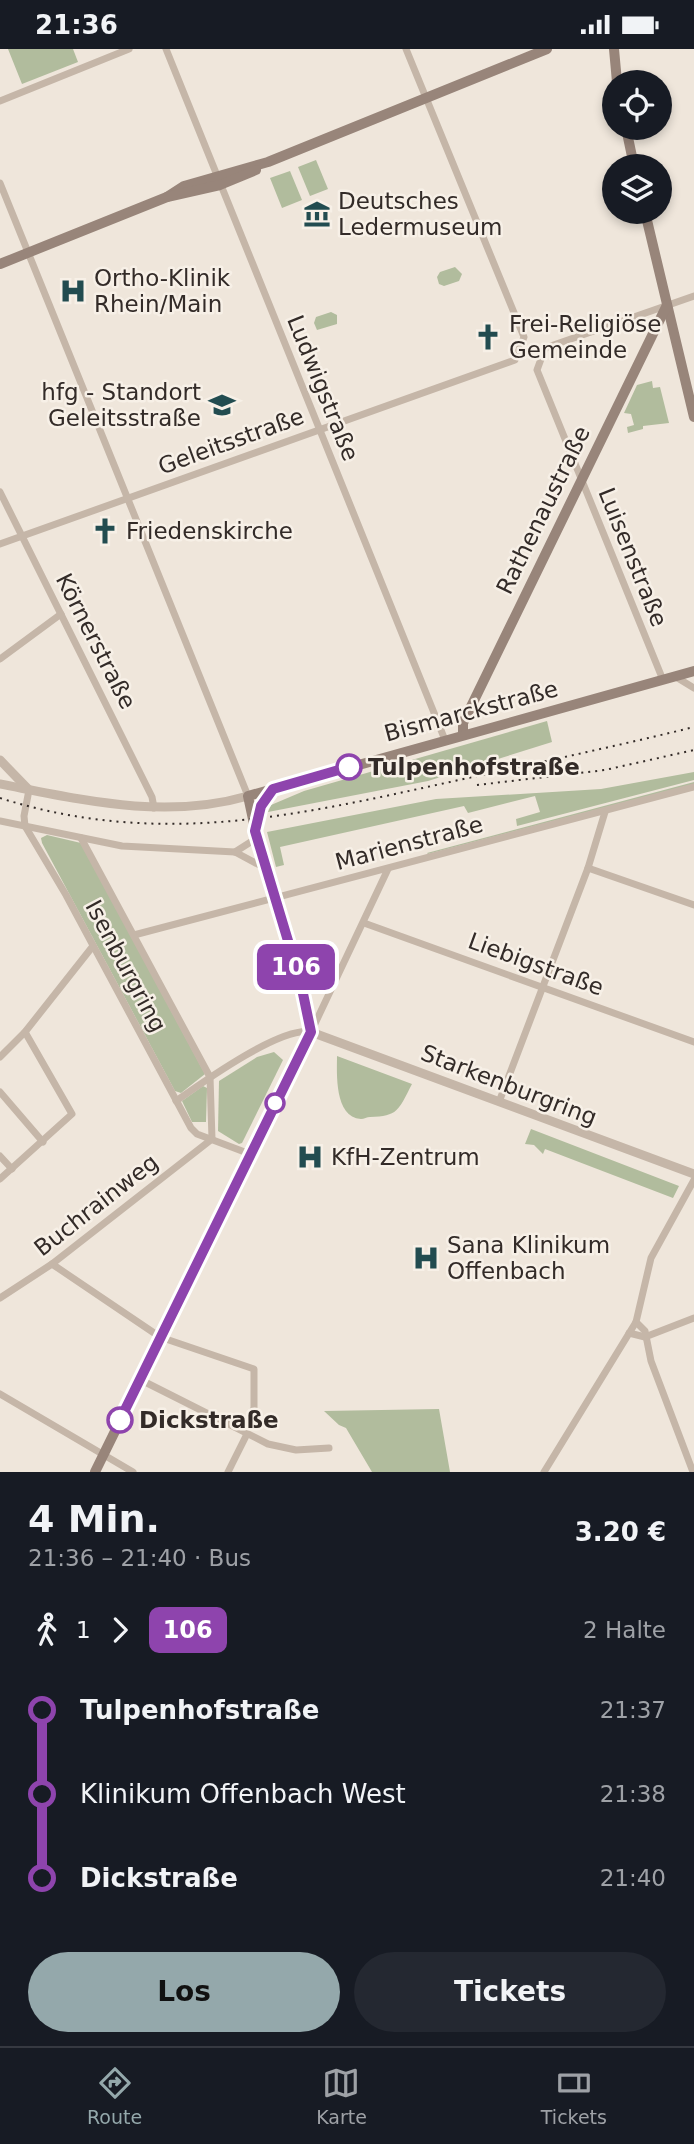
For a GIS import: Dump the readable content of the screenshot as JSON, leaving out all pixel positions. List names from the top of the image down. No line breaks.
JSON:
{"streets":{"main road":["Rathenaustraße","Bismarckstraße"],"street":["Ludwigstraße","Geleitsstraße","Luisenstraße","Körnerstraße","Marienstraße","Liebigstraße","Isenburgring","Starkenburgring","Buchrainweg"]},"crossings":[["Ludwigstraße","Geleitsstraße"],["Ludwigstraße","Bismarckstraße"],["Geleitsstraße","Körnerstraße"],["Rathenaustraße","Luisenstraße"],["Rathenaustraße","Bismarckstraße"],["Luisenstraße","Bismarckstraße"],["Körnerstraße","Bismarckstraße"],["Marienstraße","Isenburgring"],["Isenburgring","Buchrainweg"]],"places":{"museum":["Deutsches Ledermuseum"],"hospital":["Ortho-Klinik Rhein/Main","KfH-Zentrum","Sana Klinikum Offenbach"],"church":["Frei-Religiöse Gemeinde","Friedenskirche"],"school or university":["hfg - Standort Geleitsstraße"],"other":["Tulpenhofstraße","Dickstraße"]},"lines":["bus line 106"],"page":{"status":"21:36","on_map":"106","heading":["4 Min.","21:36 – 21:40 · Bus","3.20 €"],"legs":["1","106","2 Halte"],"list":[{"name":"Tulpenhofstraße","value":"21:37"},{"name":"Klinikum Offenbach West","value":"21:38"},{"name":"Dickstraße","value":"21:40"}],"buttons":["Los","Tickets"],"tabs":["Route","Karte","Tickets"]}}
